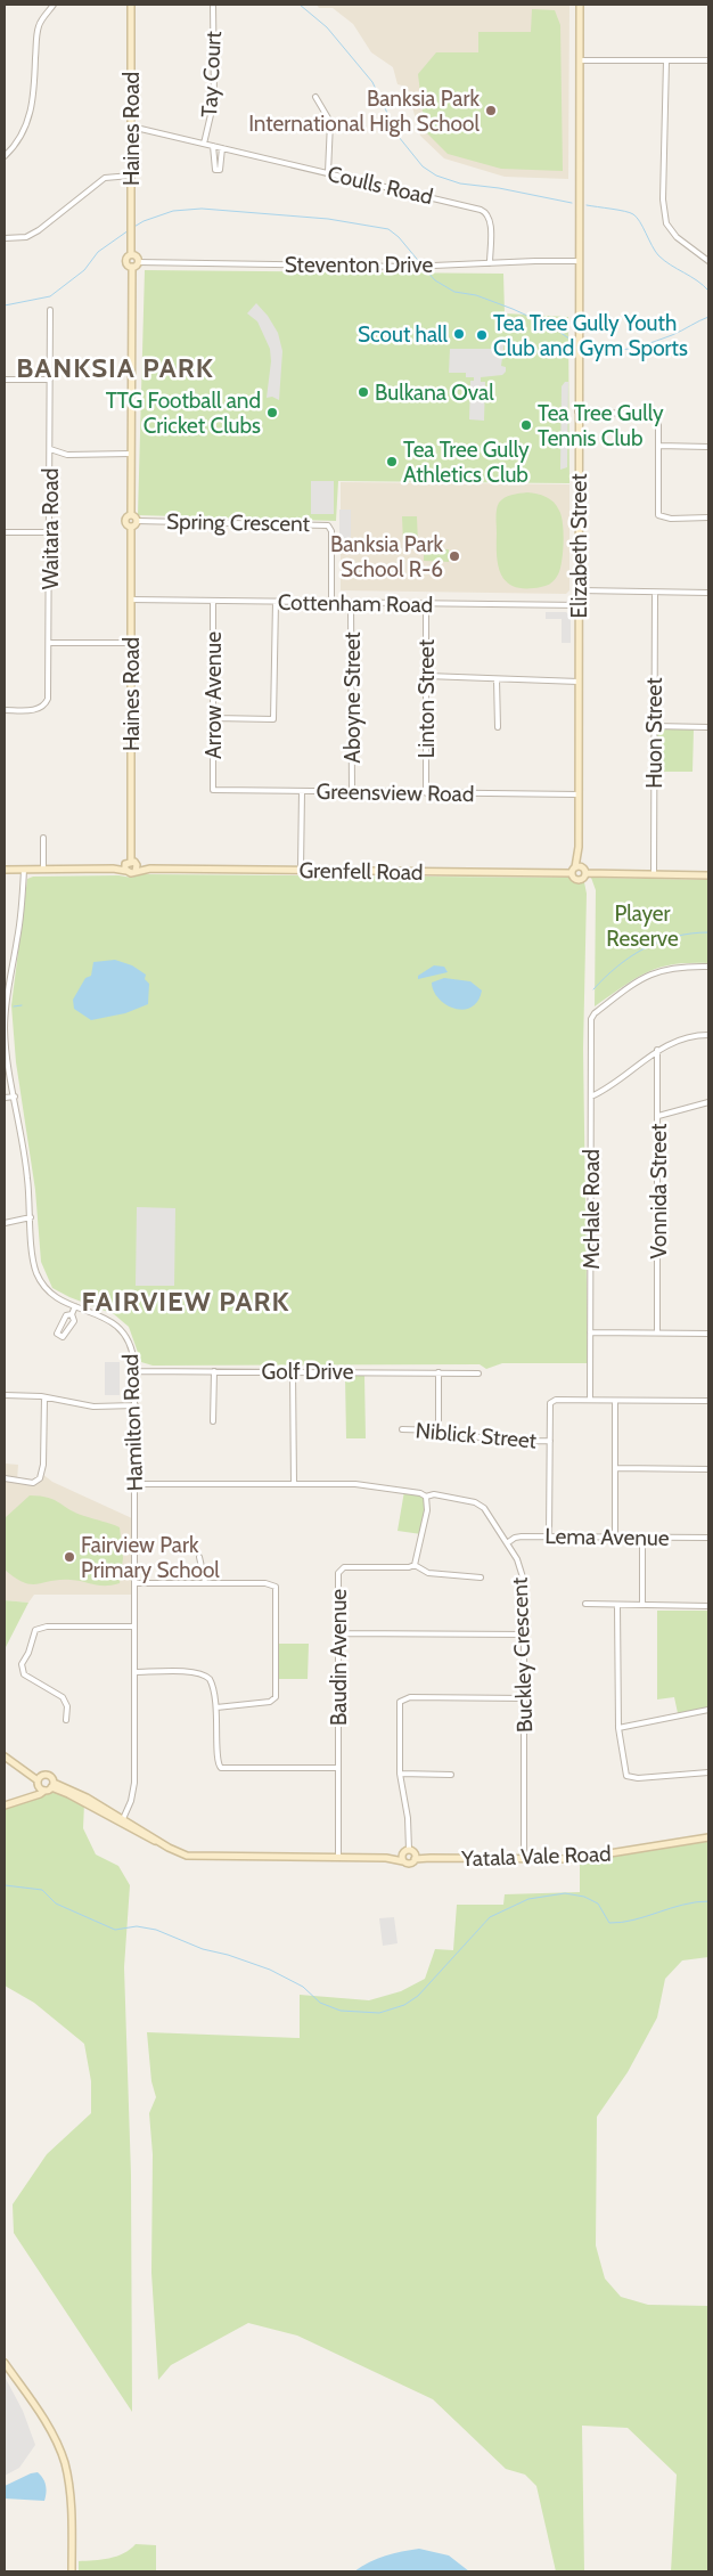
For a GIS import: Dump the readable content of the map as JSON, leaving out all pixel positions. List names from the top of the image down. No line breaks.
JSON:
{"streets":{"street":["Tay Court","Haines Road","Coulls Road","Steventon Drive","Spring Crescent","Waitara Road","Elizabeth Street","Cottenham Road","Arrow Avenue","Aboyne Street","Linton Street","Huon Street","Greensview Road","Grenfell Road","Vonnida Street","McHale Road","Golf Drive","Hamilton Road","Niblick Street","Lema Avenue","Buckley Crescent","Baudin Avenue","Yatala Vale Road"]},"crossings":[["Tay Court","Coulls Road"],["Haines Road","Coulls Road"],["Haines Road","Steventon Drive"],["Haines Road","Cottenham Road"],["Haines Road","Grenfell Road"],["Coulls Road","Steventon Drive"],["Steventon Drive","Elizabeth Street"],["Spring Crescent","Cottenham Road"],["Elizabeth Street","Cottenham Road"],["Elizabeth Street","Greensview Road"],["Elizabeth Street","Grenfell Road"],["Cottenham Road","Arrow Avenue"],["Cottenham Road","Aboyne Street"],["Cottenham Road","Linton Street"],["Arrow Avenue","Greensview Road"],["Aboyne Street","Greensview Road"],["Linton Street","Greensview Road"],["Huon Street","Grenfell Road"],["Golf Drive","Hamilton Road"],["Hamilton Road","Buckley Crescent"],["Lema Avenue","Buckley Crescent"],["Buckley Crescent","Yatala Vale Road"]],"districts":["BANKSIA PARK","FAIRVIEW PARK"],"parks":["Player Reserve"],"places":["Banksia Park International High School","Scout hall","Tea Tree Gully Youth Club and Gym Sports","Bulkana Oval","TTG Football and Cricket Clubs","Tea Tree Gully Tennis Club","Tea Tree Gully Athletics Club","Banksia Park School R-6","Fairview Park Primary School"]}
